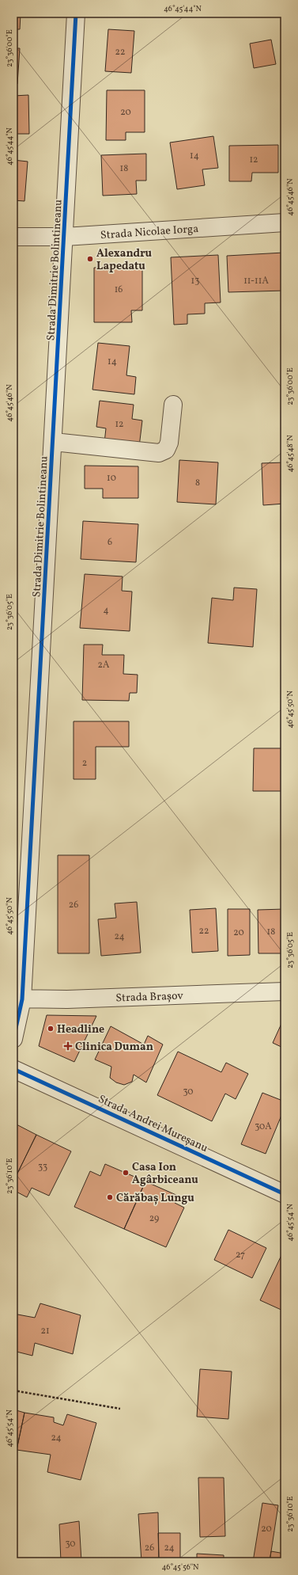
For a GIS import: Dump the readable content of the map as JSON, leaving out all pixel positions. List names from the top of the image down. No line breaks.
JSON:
{"streets":{"street":["Strada Nicolae Iorga","Strada Dimitrie Bolintineanu","Strada Brașov","Strada Andrei Mureșanu"]},"crossings":[["Strada Nicolae Iorga","Strada Dimitrie Bolintineanu"],["Strada Dimitrie Bolintineanu","Strada Brașov"]],"places":{"other":["Alexandru Lapedatu","Headline","Casa Ion Agârbiceanu","Cărăbaș Lungu"],"health":["Clinica Duman"]},"house_numbers":["22","20","14","12","18","13","11-11A","16","14","12","10","8","6","4","2A","2","26","22","18","20","24","30","30A","33","29","27","21","24","20","30","26","24"],"coordinates":["46°45'44\"N","23°36'00\"E","46°45'46\"N","46°45'48\"N","23°36'05\"E","46°45'50\"N","23°36'10\"E","46°45'54\"N","46°45'56\"N"]}
